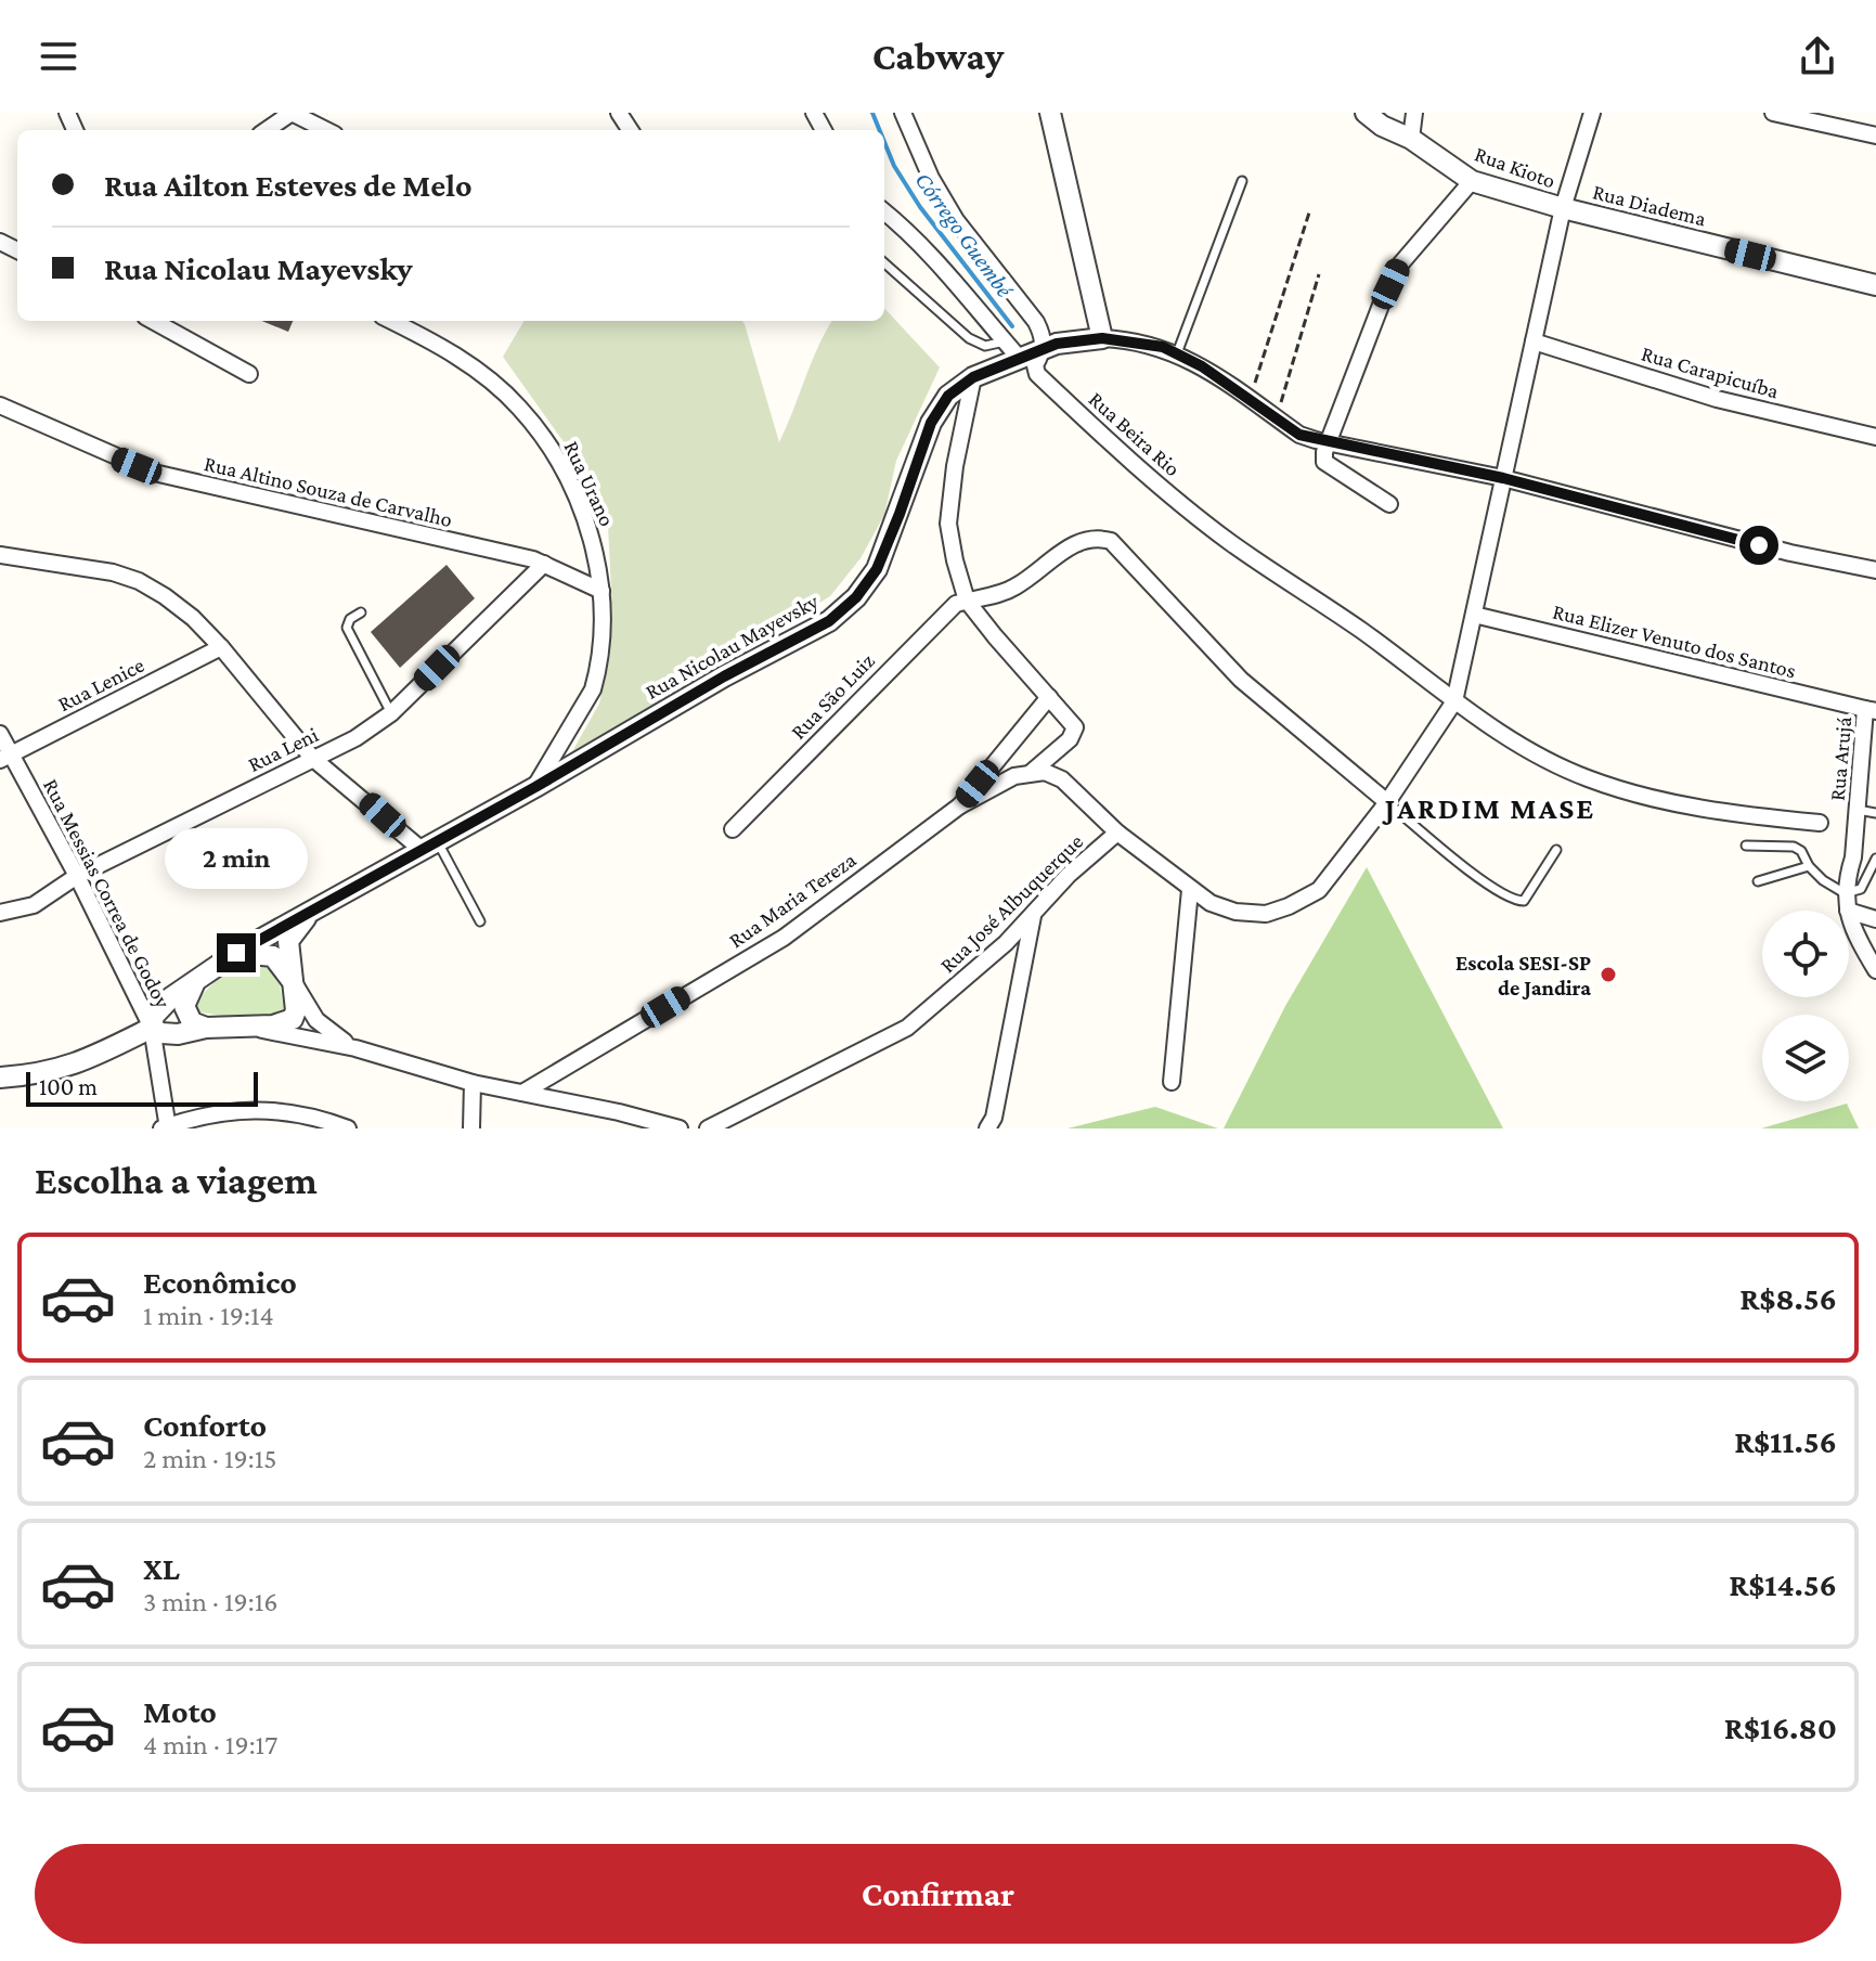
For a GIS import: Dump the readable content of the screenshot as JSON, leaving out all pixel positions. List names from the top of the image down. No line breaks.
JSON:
{"streets":{"street":["Rua Kioto","Rua Diadema","Rua Carapicuíba","Rua Beira Rio","Rua Urano","Rua Altino Souza de Carvalho","Rua Elizer Venuto dos Santos","Rua Nicolau Mayevsky","Rua Lenice","Rua São Luiz","Rua Leni","Rua Arujá","Rua Messias Correa de Godoy","Rua Maria Tereza","Rua José Albuquerque"]},"crossings":[["Rua Kioto","Rua Diadema"],["Rua Beira Rio","Rua Nicolau Mayevsky"],["Rua Urano","Rua Altino Souza de Carvalho"],["Rua Urano","Rua Nicolau Mayevsky"],["Rua Altino Souza de Carvalho","Rua Leni"],["Rua Elizer Venuto dos Santos","Rua Arujá"],["Rua Nicolau Mayevsky","Rua Messias Correa de Godoy"],["Rua Lenice","Rua Messias Correa de Godoy"],["Rua Leni","Rua Messias Correa de Godoy"]],"districts":["JARDIM MASE"],"water":["Córrego Guembé"],"places":["Escola SESI-SP de Jandira"],"scale_bar":"100 m","page":{"header":"Cabway","banner":["Rua Ailton Esteves de Melo","Rua Nicolau Mayevsky"],"bubble":"2 min","scale":"100 m","heading":"Escolha a viagem","list":[{"name":"Econômico","note":"1 min · 19:14","value":"R$8.56"},{"name":"Conforto","note":"2 min · 19:15","value":"R$11.56"},{"name":"XL","note":"3 min · 19:16","value":"R$14.56"},{"name":"Moto","note":"4 min · 19:17","value":"R$16.80"}],"buttons":"Confirmar"}}
